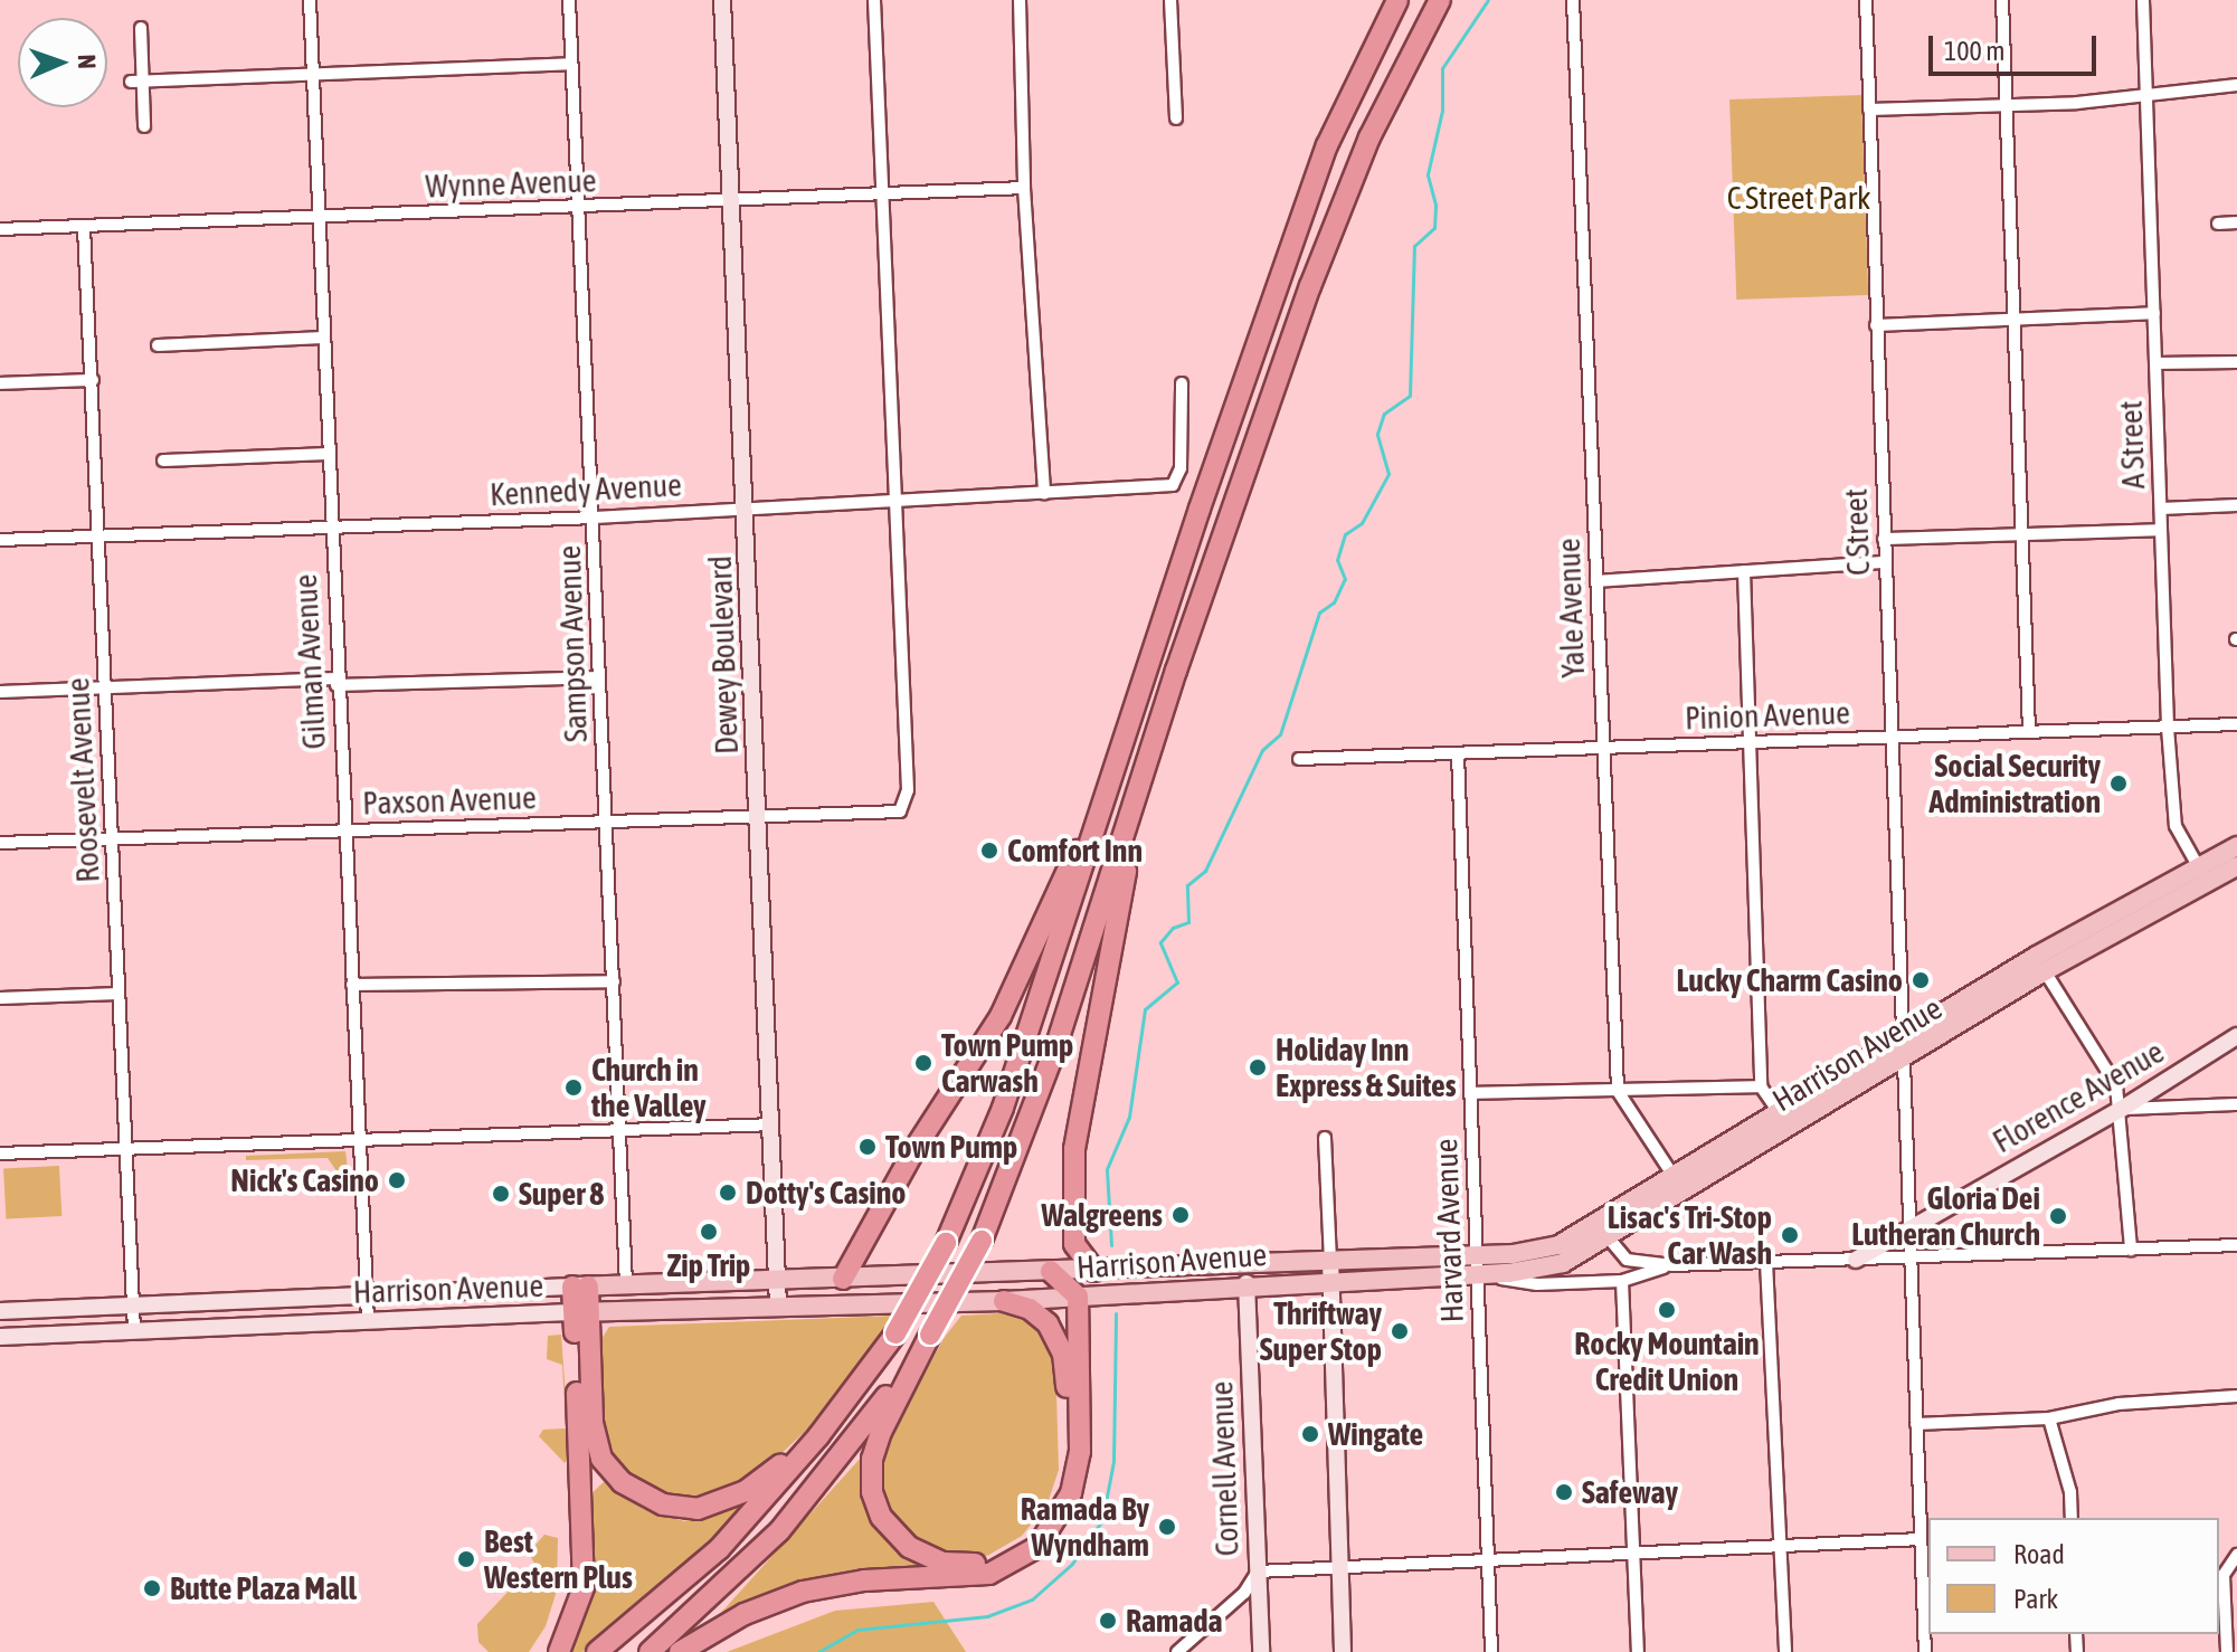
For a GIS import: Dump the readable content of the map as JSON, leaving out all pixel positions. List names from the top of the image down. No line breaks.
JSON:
{"streets":{"main road":["Harrison Avenue"],"street":["Wynne Avenue","A Street","Kennedy Avenue","C Street","Yale Avenue","Sampson Avenue","Dewey Boulevard","Gilman Avenue","Pinion Avenue","Roosevelt Avenue","Paxson Avenue","Florence Avenue","Harvard Avenue","Cornell Avenue"]},"crossings":[["Wynne Avenue","Sampson Avenue"],["Wynne Avenue","Dewey Boulevard"],["Wynne Avenue","Gilman Avenue"],["Wynne Avenue","Roosevelt Avenue"],["A Street","Pinion Avenue"],["A Street","Harrison Avenue"],["Kennedy Avenue","Sampson Avenue"],["Kennedy Avenue","Dewey Boulevard"],["Kennedy Avenue","Gilman Avenue"],["Kennedy Avenue","Roosevelt Avenue"],["Kennedy Avenue","Paxson Avenue"],["C Street","Pinion Avenue"],["C Street","Harrison Avenue"],["C Street","Florence Avenue"],["Yale Avenue","Pinion Avenue"],["Sampson Avenue","Paxson Avenue"],["Sampson Avenue","Harrison Avenue"],["Dewey Boulevard","Paxson Avenue"],["Dewey Boulevard","Harrison Avenue"],["Gilman Avenue","Paxson Avenue"],["Gilman Avenue","Harrison Avenue"],["Pinion Avenue","Harvard Avenue"],["Roosevelt Avenue","Paxson Avenue"],["Roosevelt Avenue","Harrison Avenue"],["Harrison Avenue","Harvard Avenue"],["Harrison Avenue","Cornell Avenue"]],"parks":["C Street Park"],"places":["Social Security Administration","Comfort Inn","Lucky Charm Casino","Town Pump Carwash","Holiday Inn Express & Suites","Church in the Valley","Town Pump","Nick's Casino","Dotty's Casino","Super 8","Walgreens","Gloria Dei Lutheran Church","Zip Trip","Lisac's Tri-Stop Car Wash","Rocky Mountain Credit Union","Thriftway Super Stop","Wingate","Safeway","Ramada By Wyndham","Best Western Plus","Butte Plaza Mall","Ramada"],"legend":["Road","Park"],"scale_bar":"100 m","north":"right"}
